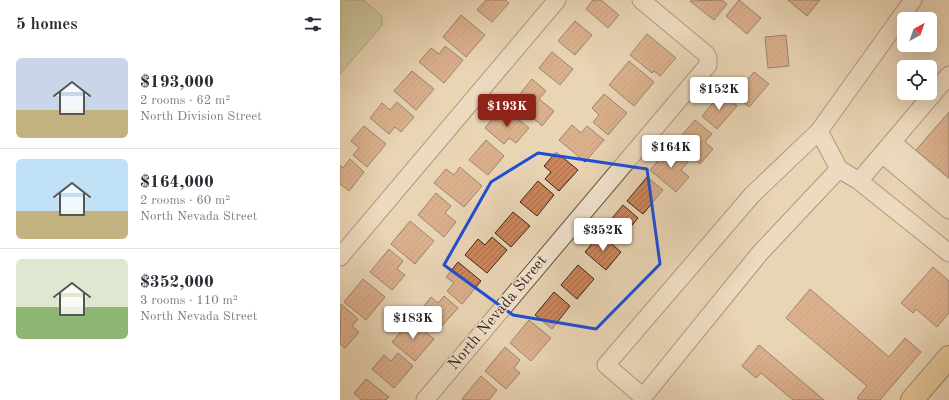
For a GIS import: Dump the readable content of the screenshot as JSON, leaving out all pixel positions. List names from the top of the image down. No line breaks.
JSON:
{"streets":{"street":["North Nevada Street"]},"north":"top right","page":{"heading":"5 homes","list":[{"name":"$193,000","note":"2 rooms · 62 m² · North Division Street"},{"name":"$164,000","note":"2 rooms · 60 m² · North Nevada Street"},{"name":"$352,000","note":"3 rooms · 110 m² · North Nevada Street"}],"price":["$152K","$193K","$164K","$352K","$183K"]}}
